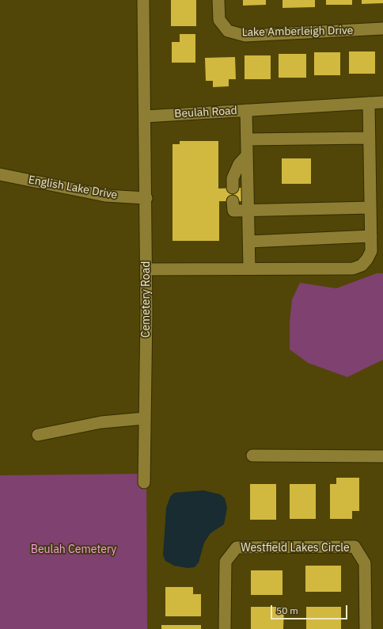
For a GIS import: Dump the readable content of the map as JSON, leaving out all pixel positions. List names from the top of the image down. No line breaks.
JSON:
{"streets":{"street":["Lake Amberleigh Drive","Beulah Road","English Lake Drive","Cemetery Road","Westfield Lakes Circle"]},"crossings":[["Beulah Road","Cemetery Road"],["English Lake Drive","Cemetery Road"]],"parks":["Beulah Cemetery"],"scale_bar":"50 m"}
